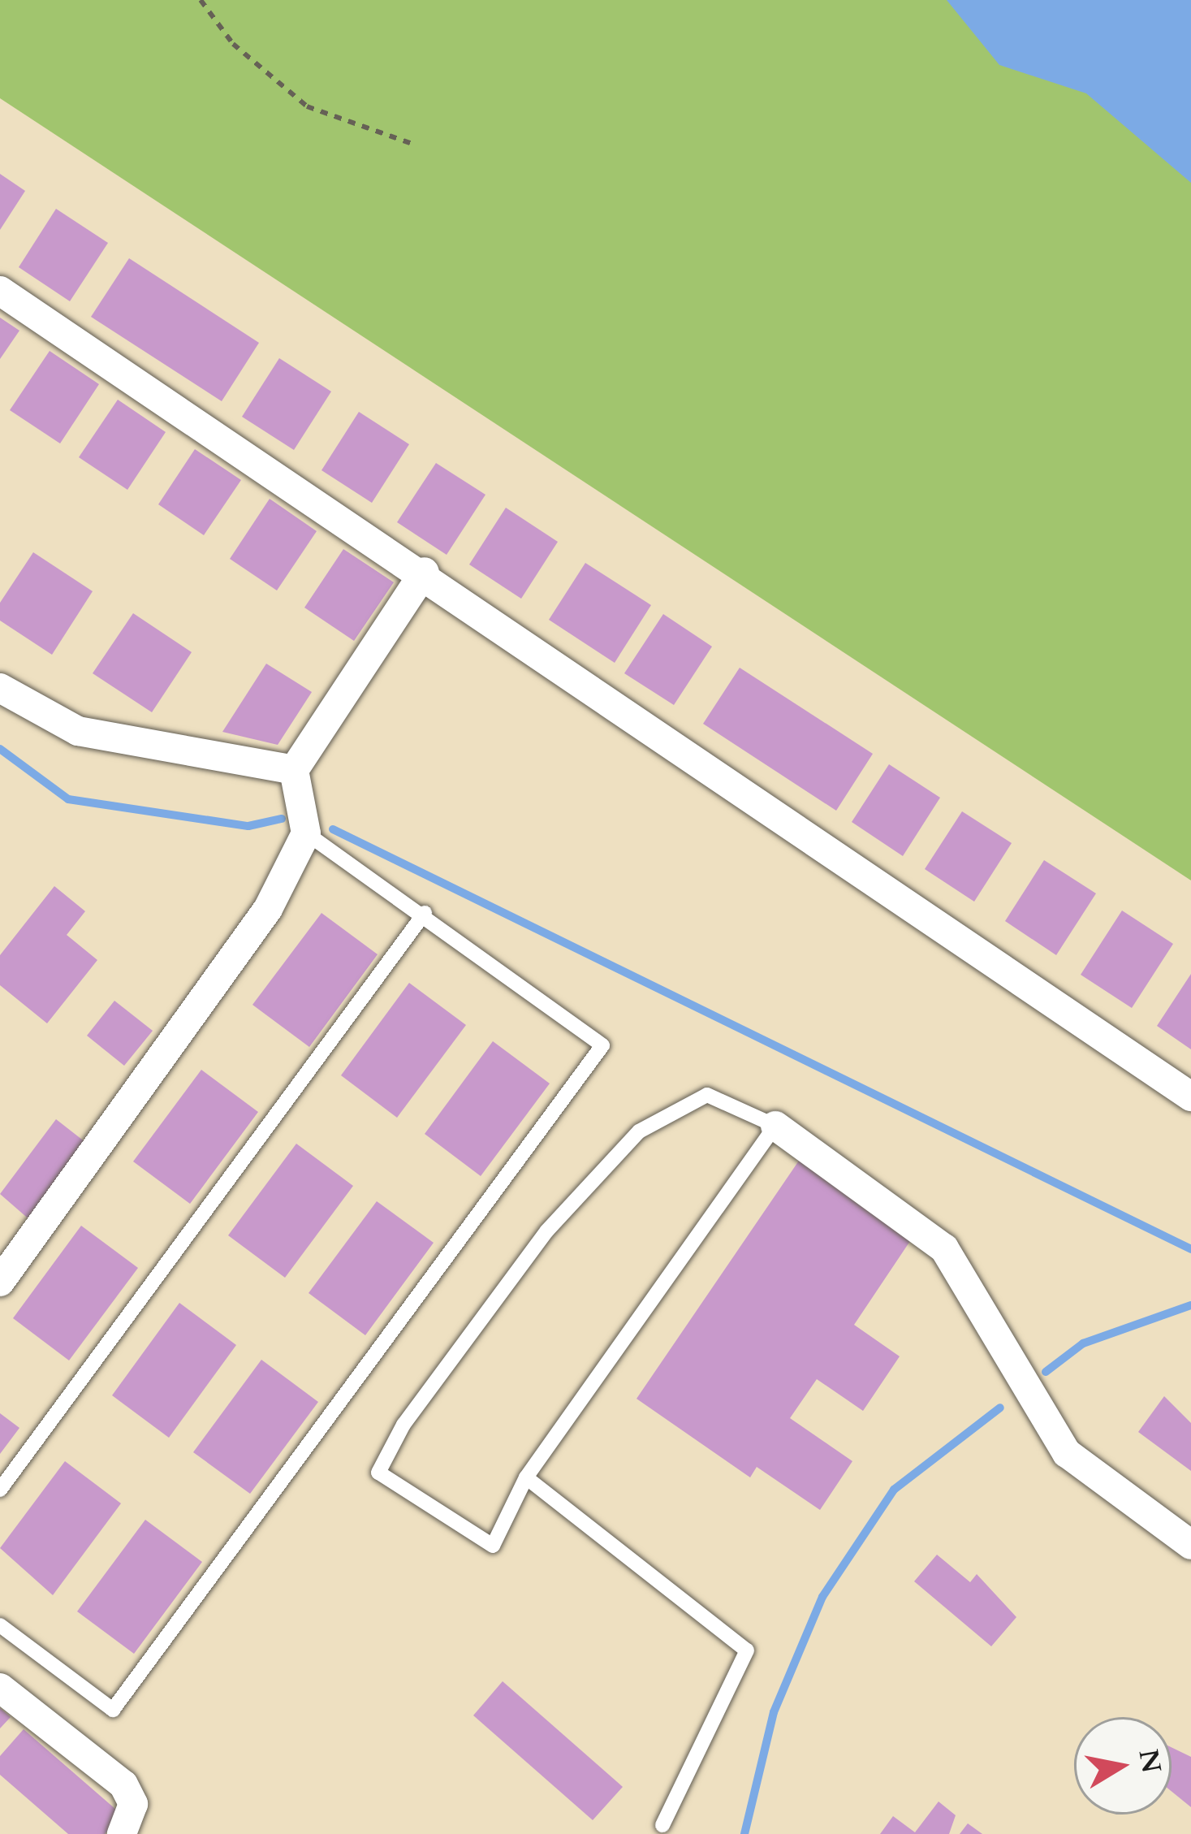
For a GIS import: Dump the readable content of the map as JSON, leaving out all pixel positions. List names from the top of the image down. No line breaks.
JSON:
{"north":"right"}
